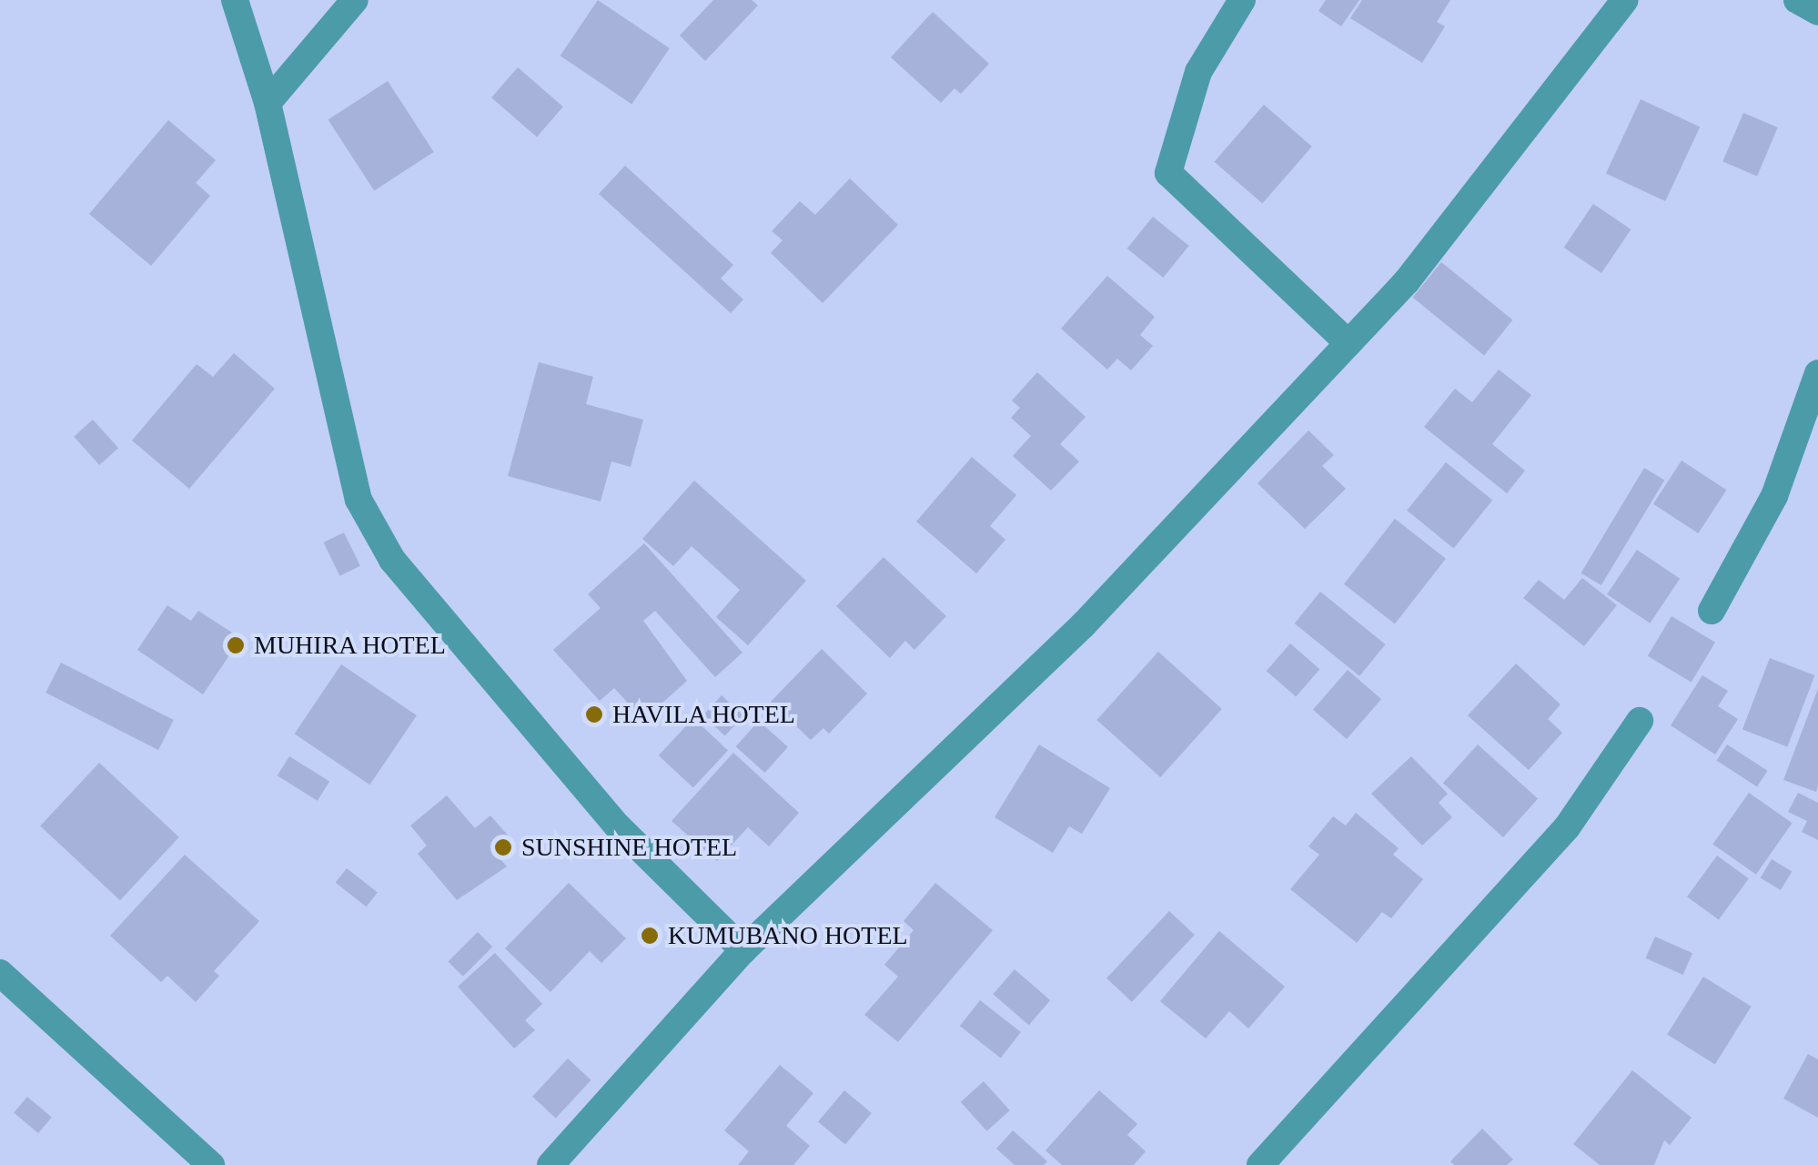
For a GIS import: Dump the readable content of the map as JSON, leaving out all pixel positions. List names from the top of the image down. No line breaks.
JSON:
{"places":["MUHIRA HOTEL","HAVILA HOTEL","SUNSHINE HOTEL","KUMUBANO HOTEL"]}
